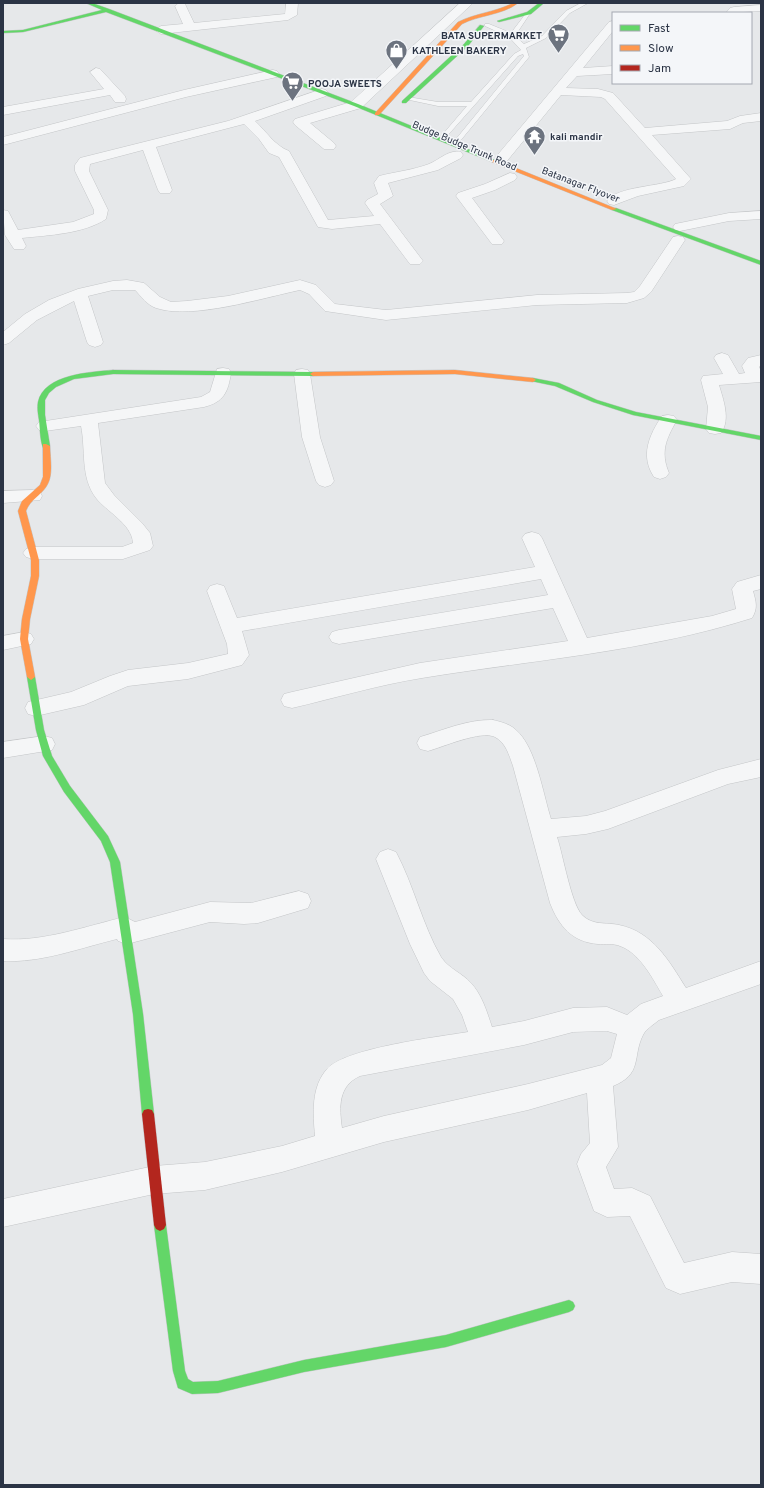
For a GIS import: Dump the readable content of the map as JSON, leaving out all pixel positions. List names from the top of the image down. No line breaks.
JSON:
{"streets":{"street":["Budge Budge Trunk Road","Batanagar Flyover"]},"crossings":[["Budge Budge Trunk Road","Batanagar Flyover"]],"places":{"supermarket":["BATA SUPERMARKET","POOJA SWEETS"],"shop":["KATHLEEN BAKERY"],"temple":["kali mandir"]},"legend":["Fast","Slow","Jam"]}
